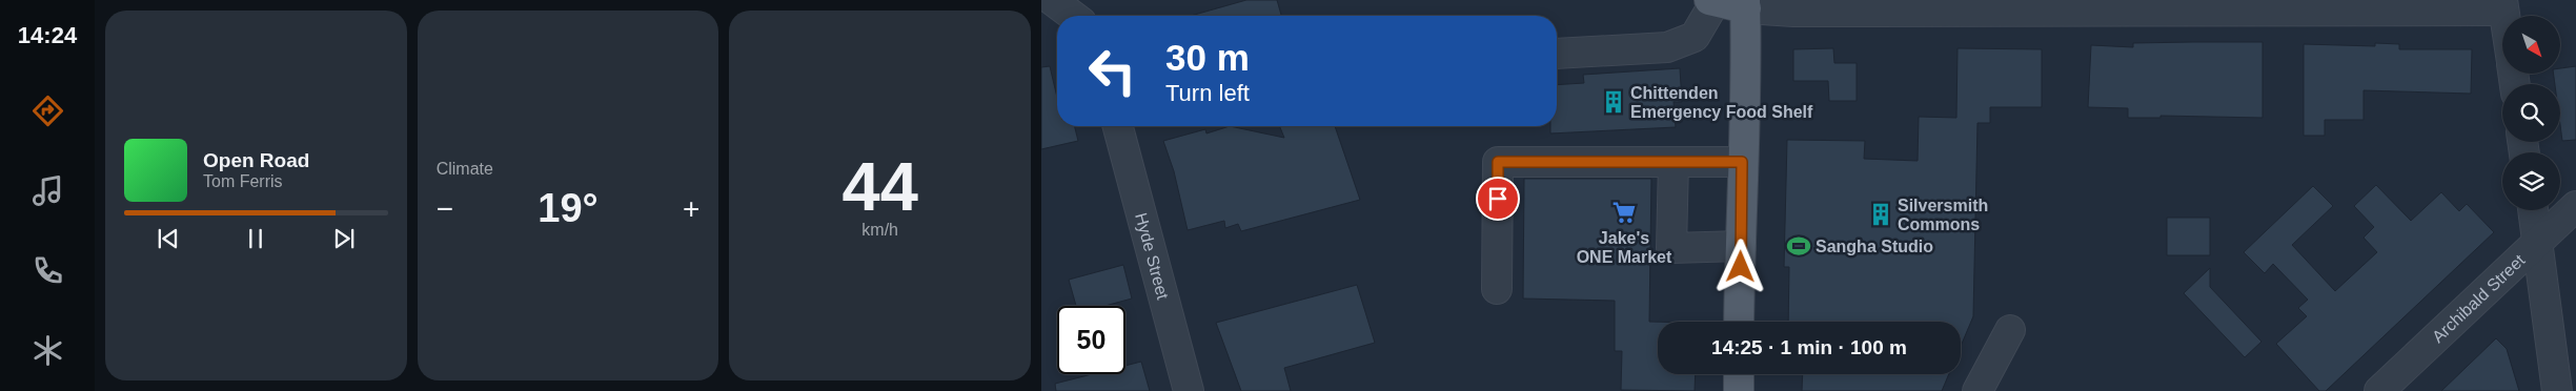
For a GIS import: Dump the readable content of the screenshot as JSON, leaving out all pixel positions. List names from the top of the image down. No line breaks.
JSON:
{"streets":{"street":["Hyde Street","Archibald Street"]},"places":{"building":["Chittenden Emergency Food Shelf","Silversmith Commons"],"supermarket":["Jake's ONE Market"],"sports":["Sangha Studio"]},"north":"bottom right","page":{"tabs":"14:24","tile":["Climate",["44","km/h"]],"turn":["30 m","Turn left"],"song":["Open Road","Tom Ferris"],"heat":["−","19°","+"],"limit":"50","trip":"14:25 · 1 min · 100 m"}}
